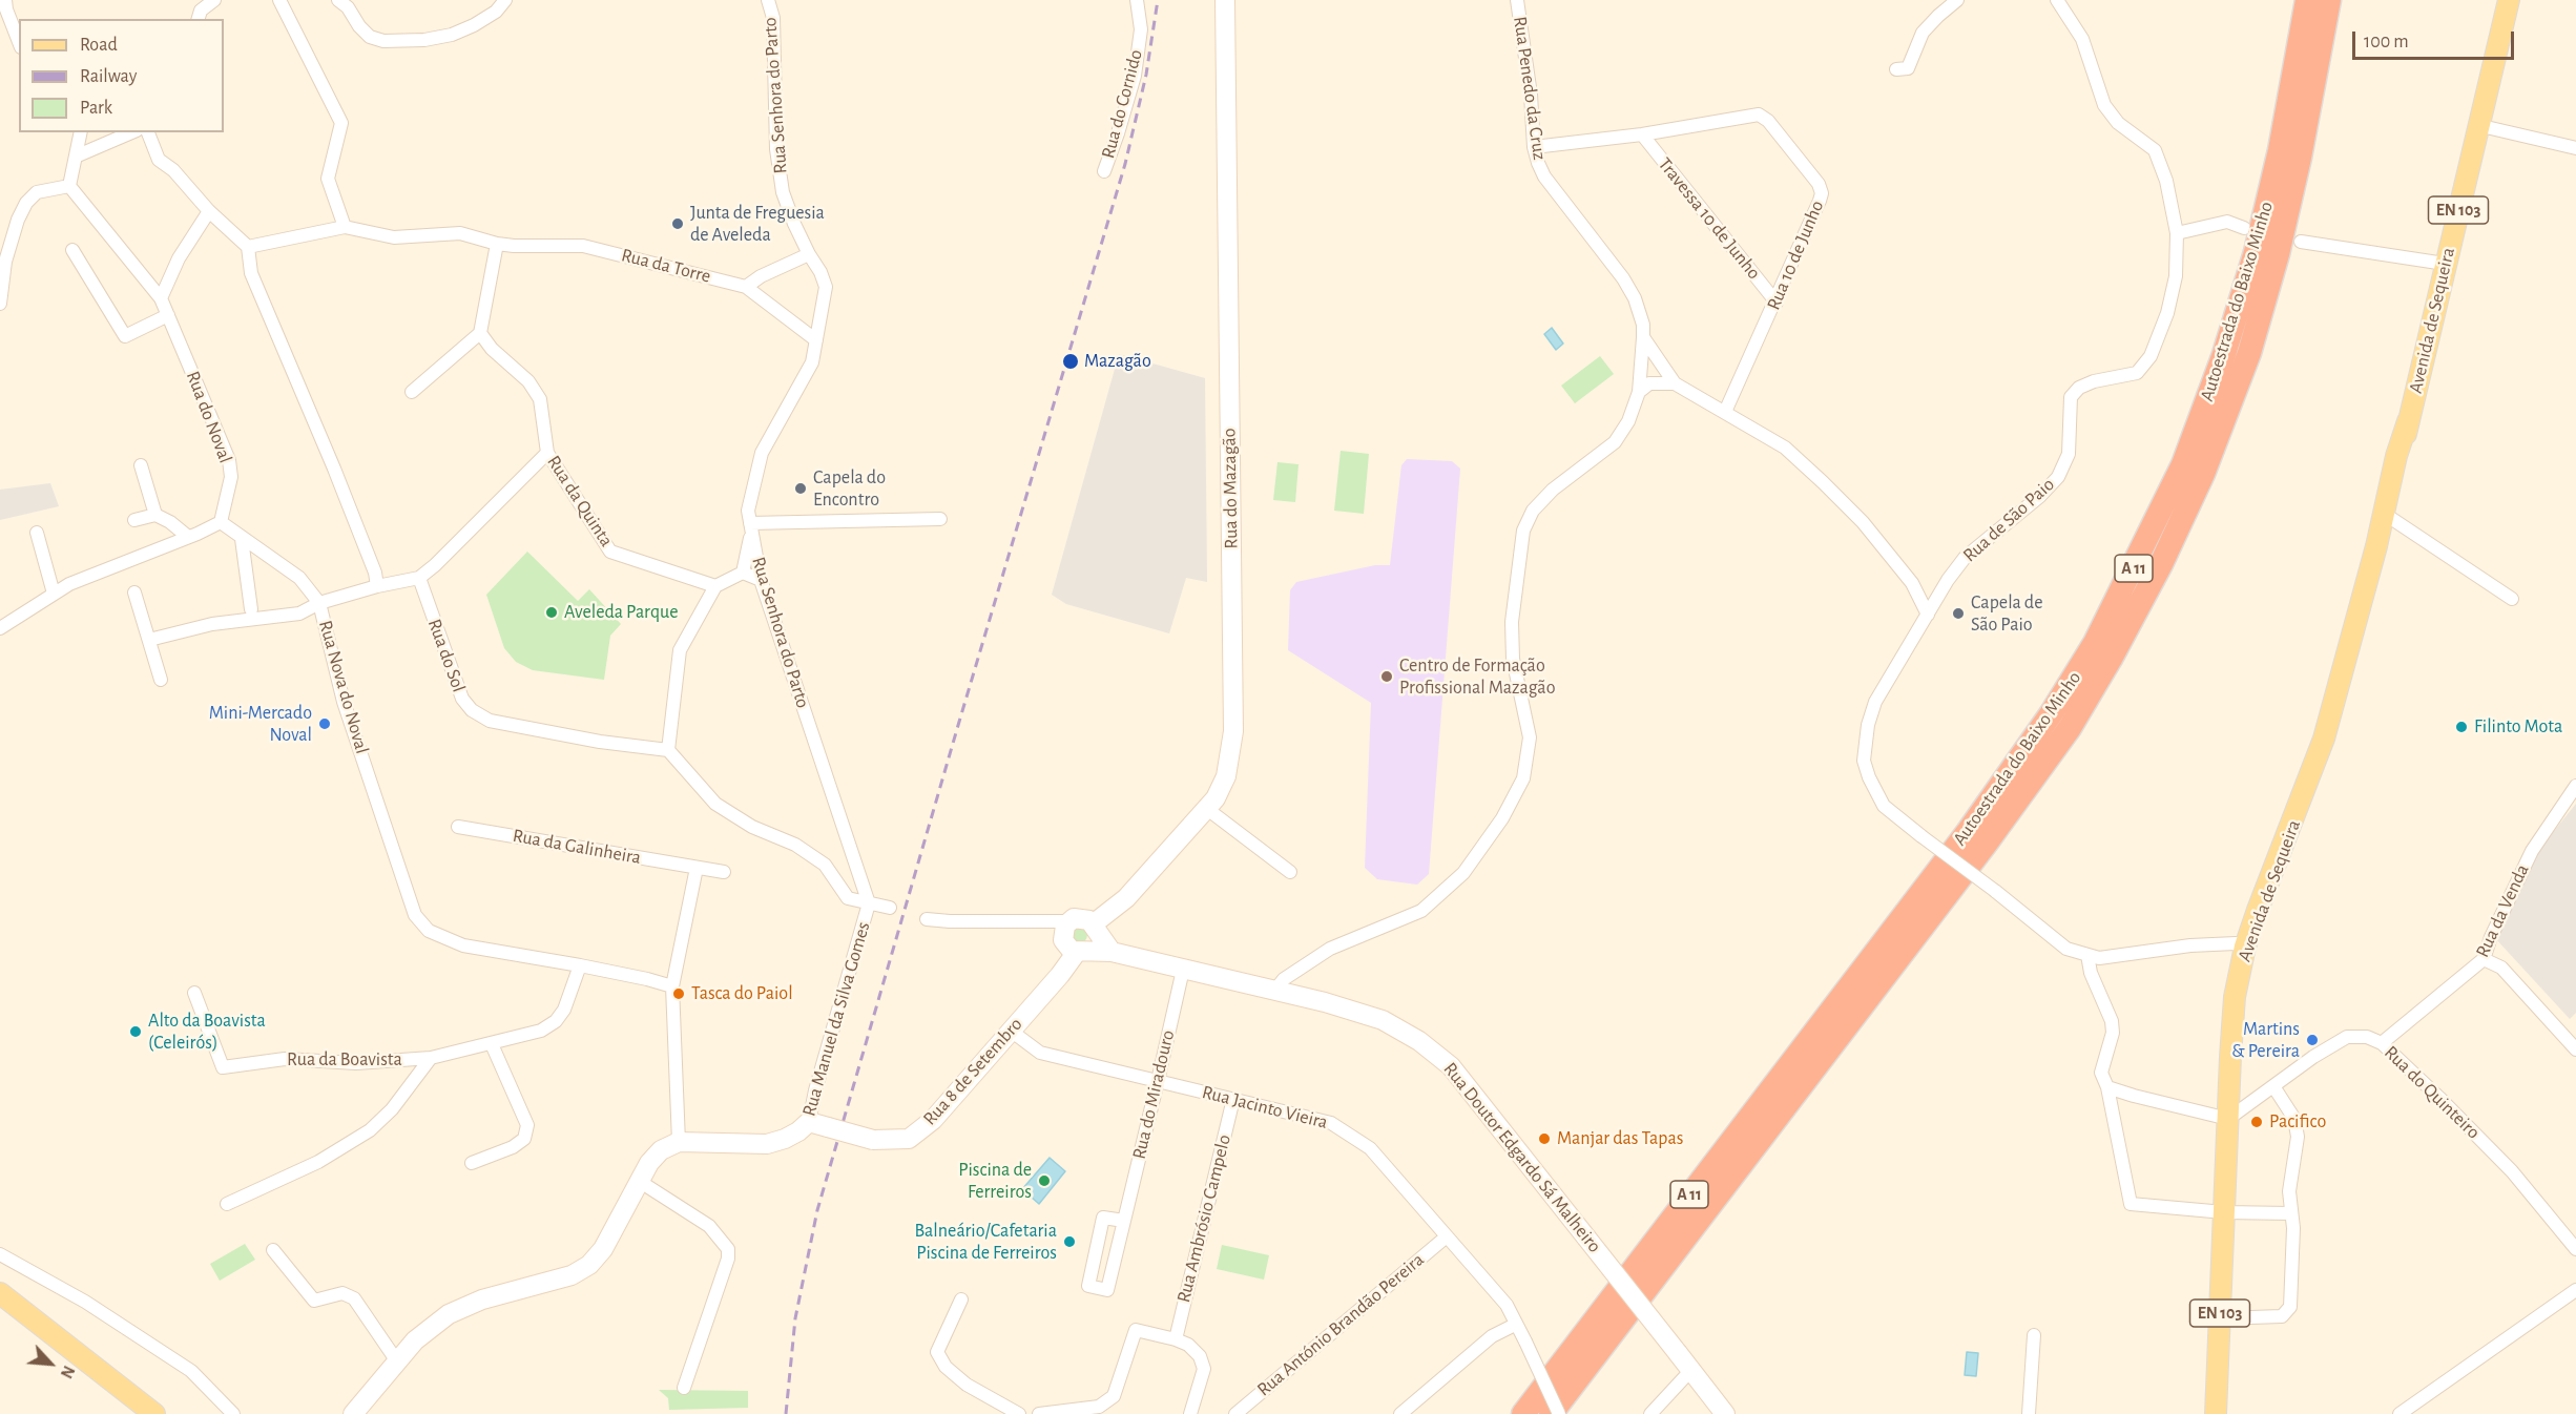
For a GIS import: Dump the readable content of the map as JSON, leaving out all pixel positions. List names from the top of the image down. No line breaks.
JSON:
{"streets":{"highway":["Autoestrada do Baixo Minho","A 11"],"main road":["EN 103","Avenida de Sequeira"],"street":["Rua Penedo da Cruz","Rua Senhora do Parto","Rua do Cornido","Travessa 10 de Junho","Rua 10 de Junho","Rua da Torre","Rua do Noval","Rua do Mazagão","Rua da Quinta","Rua de São Paio","Rua do Sol","Rua Nova do Noval","Rua da Galinheira","Rua da Venda","Rua Manuel da Silva Gomes","Rua da Boavista","Rua 8 de Setembro","Rua do Quinteiro","Rua do Miradouro","Rua Jacinto Vieira","Rua Doutor Edgardo Sá Malheiro","Rua Ambrósio Campelo","Rua António Brandão Pereira"]},"crossings":[["Rua Penedo da Cruz","Rua 10 de Junho"],["Rua Penedo da Cruz","Rua Doutor Edgardo Sá Malheiro"],["Rua Senhora do Parto","Rua da Torre"],["Rua Senhora do Parto","Rua Manuel da Silva Gomes"],["EN 103","Avenida de Sequeira"],["EN 103","Rua do Quinteiro"],["Travessa 10 de Junho","Rua 10 de Junho"],["Avenida de Sequeira","Rua de São Paio"],["Avenida de Sequeira","Rua do Quinteiro"],["Rua do Mazagão","Rua 8 de Setembro"],["Rua do Mazagão","Rua Doutor Edgardo Sá Malheiro"],["Rua do Sol","Rua Nova do Noval"],["Rua Nova do Noval","Rua da Boavista"],["Rua da Venda","Rua do Quinteiro"],["Rua Manuel da Silva Gomes","Rua 8 de Setembro"],["Rua 8 de Setembro","Rua Jacinto Vieira"],["Rua 8 de Setembro","Rua Doutor Edgardo Sá Malheiro"],["Rua do Miradouro","Rua Jacinto Vieira"],["Rua do Miradouro","Rua Doutor Edgardo Sá Malheiro"],["Rua Jacinto Vieira","Rua Ambrósio Campelo"],["Rua Jacinto Vieira","Rua António Brandão Pereira"]],"places":["Junta de Freguesia de Aveleda","Mazagão","Capela do Encontro","Aveleda Parque","Capela de São Paio","Centro de Formação Profissional Mazagão","Mini-Mercado Noval","Filinto Mota","Tasca do Paiol","Alto da Boavista (Celeirós)","Martins & Pereira","Pacifico","Manjar das Tapas","Piscina de Ferreiros","Balneário/Cafetaria Piscina de Ferreiros"],"legend":["Road","Railway","Park"],"scale_bar":"100 m","north":"bottom right"}
